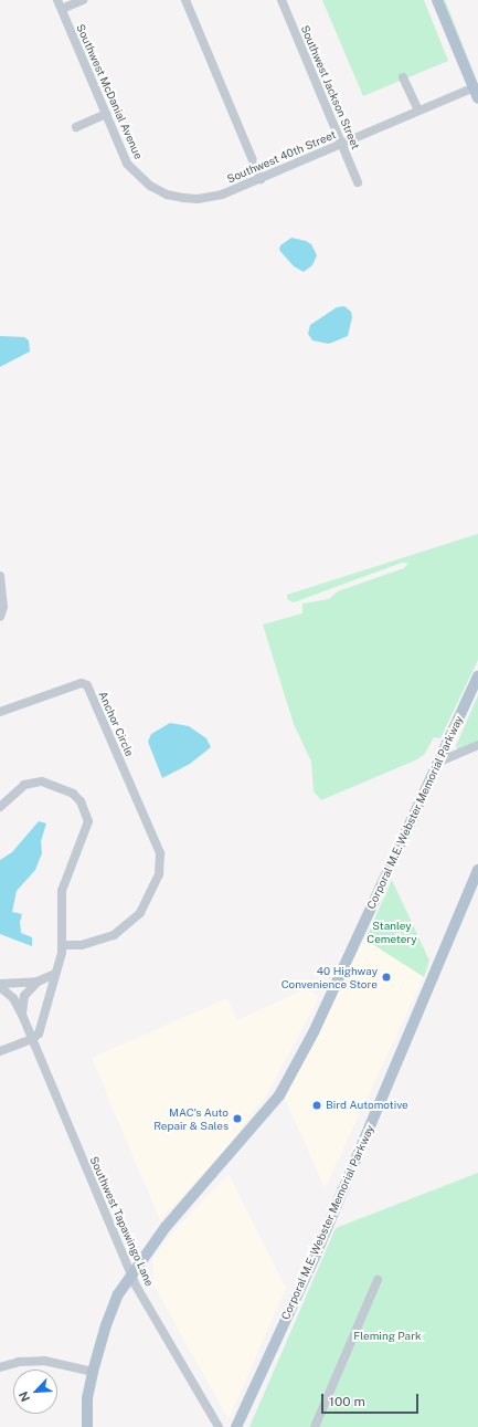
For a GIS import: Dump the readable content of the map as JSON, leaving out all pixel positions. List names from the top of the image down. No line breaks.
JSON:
{"streets":{"main road":["Corporal M.E. Webster Memorial Parkway"],"street":["Southwest Jackson Street","Southwest McDanial Avenue","Southwest 40th Street","Anchor Circle","Southwest Tapawingo Lane"]},"crossings":[["Southwest Jackson Street","Southwest 40th Street"],["Southwest McDanial Avenue","Southwest 40th Street"],["Corporal M.E. Webster Memorial Parkway","Southwest Tapawingo Lane"]],"parks":["Stanley Cemetery","Fleming Park"],"places":["40 Highway Convenience Store","Bird Automotive","MAC's Auto Repair & Sales"],"scale_bar":"100 m","north":"bottom left"}
